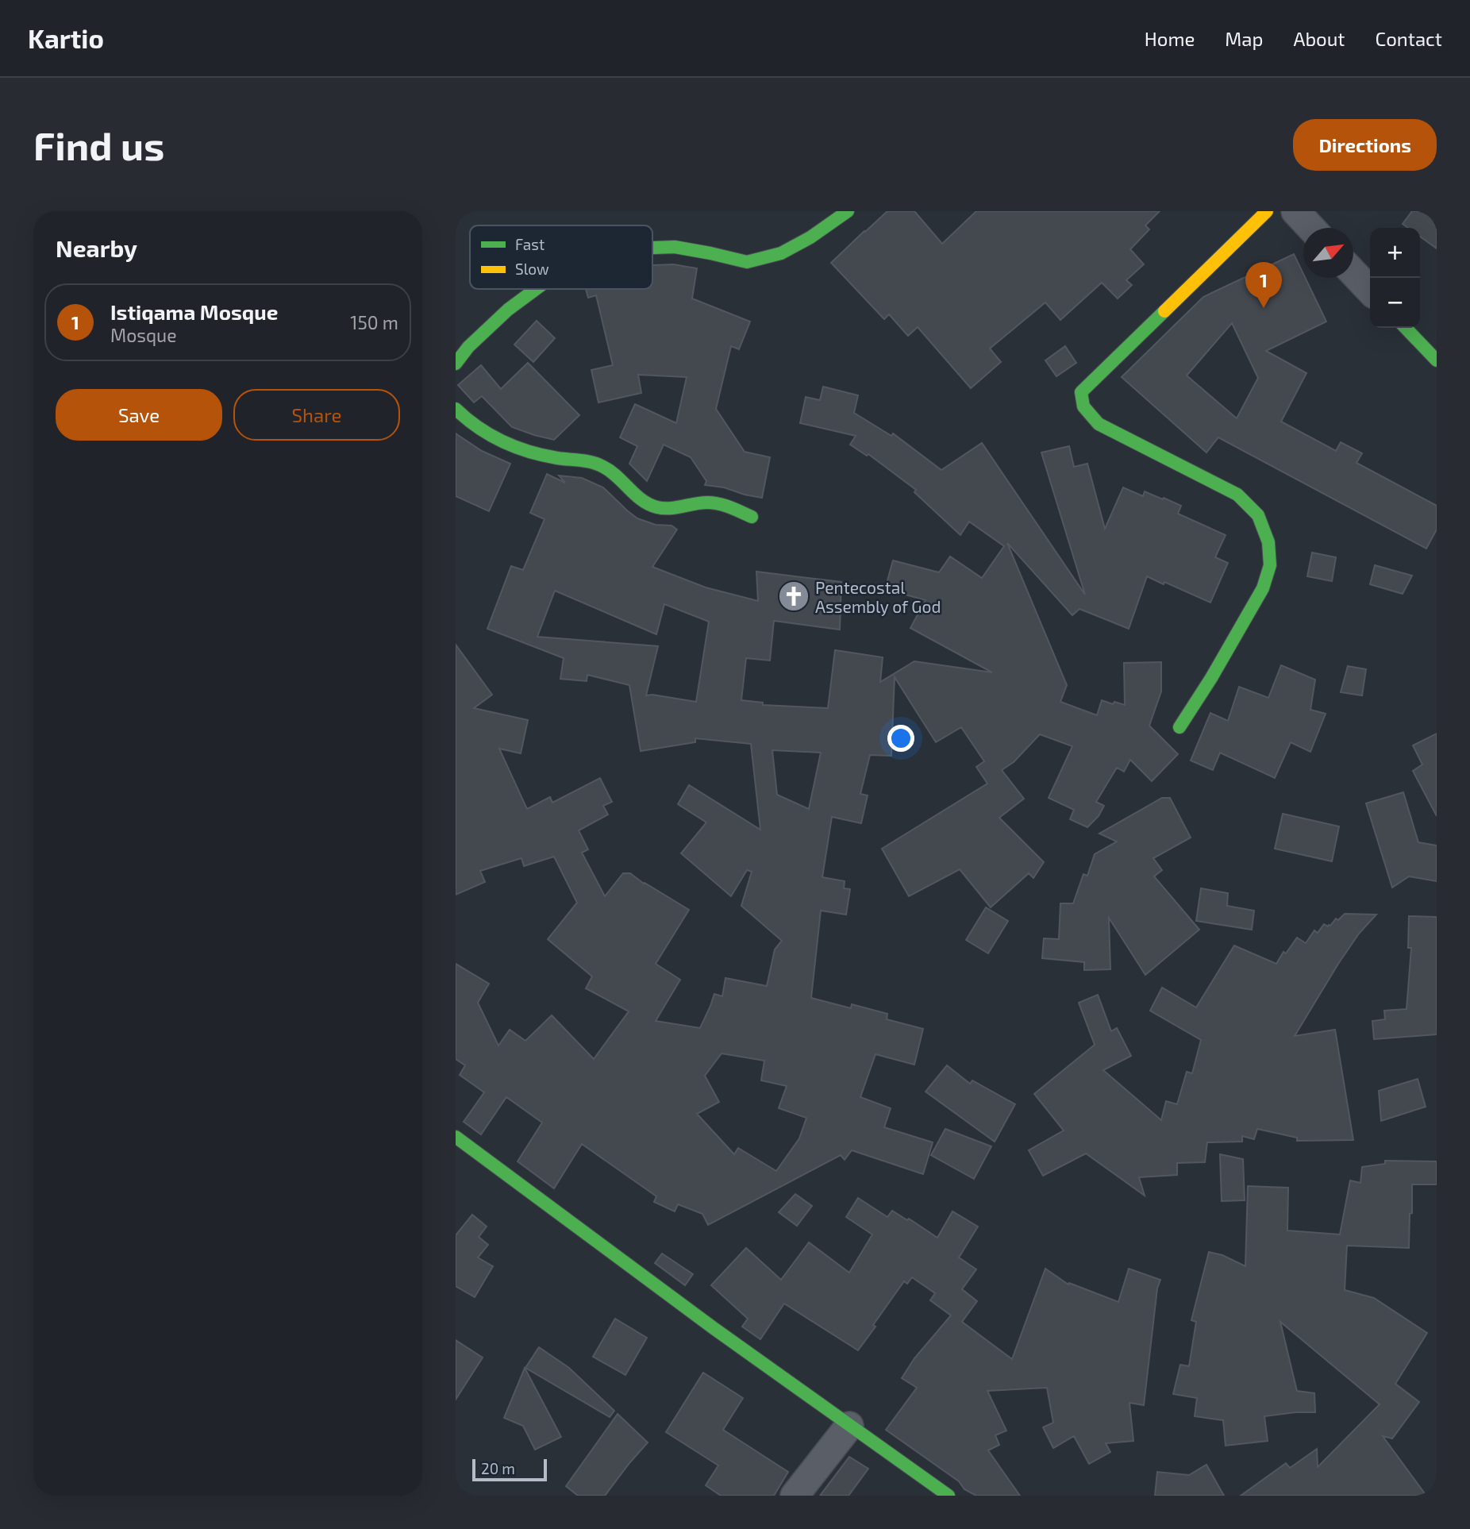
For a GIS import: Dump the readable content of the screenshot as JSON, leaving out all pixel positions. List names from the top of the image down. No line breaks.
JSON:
{"places":{"church":["Pentecostal Assembly of God"]},"legend":["Fast","Slow"],"scale_bar":"20 m","north":"top right","page":{"header":"Kartio","nav":["Home","Map","About","Contact"],"buttons":["Directions",["Save","Share"]],"title":"Find us","heading":"Nearby","map_buttons":["+","−"],"pins":"1","list":[{"mark":"1","name":"Istiqama Mosque","note":"Mosque","value":"150 m"}],"scale":"20 m"}}
